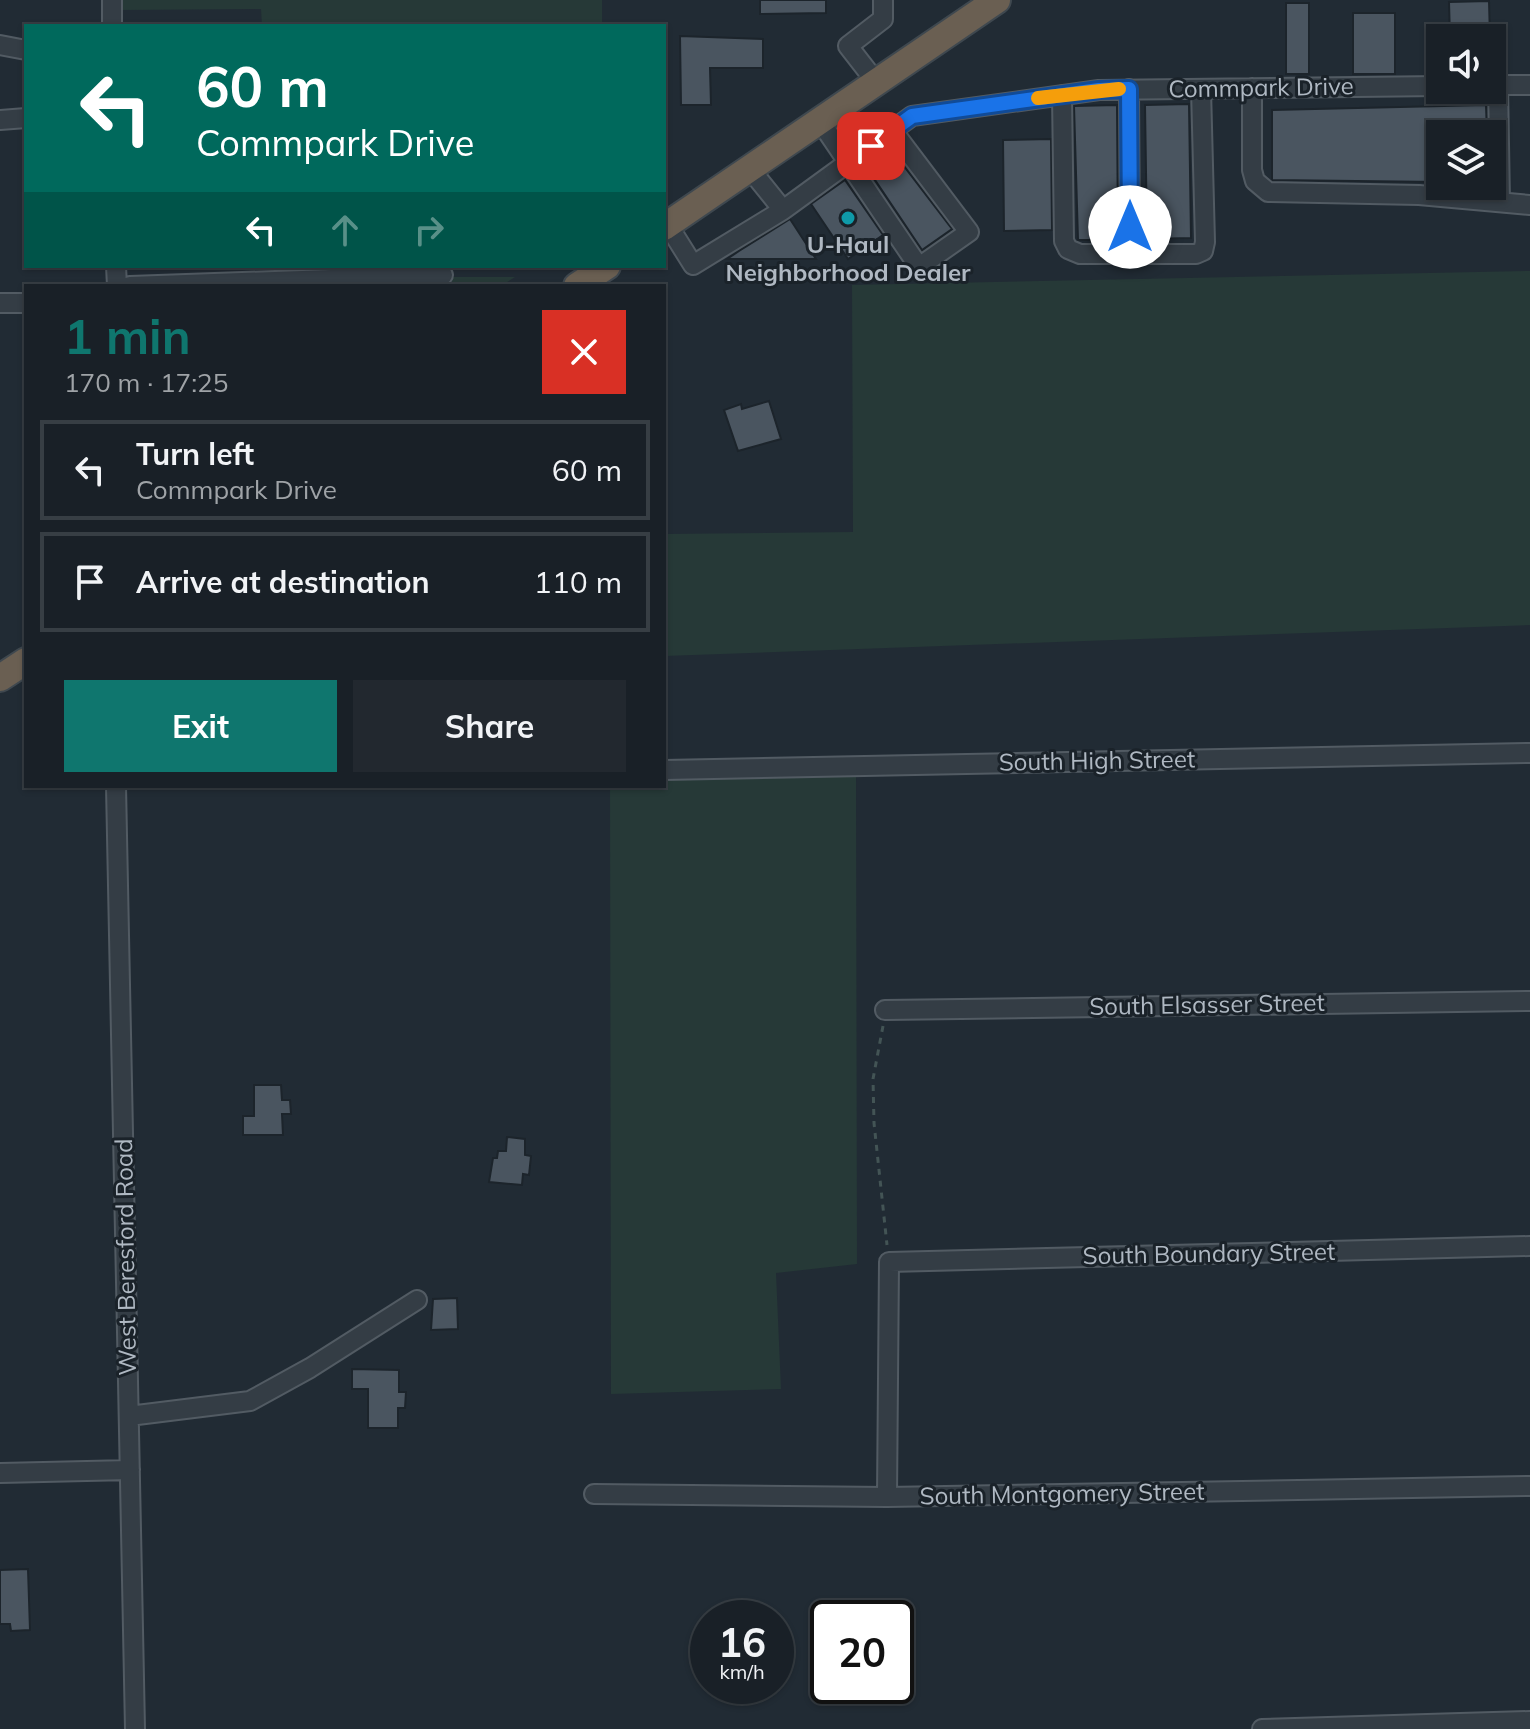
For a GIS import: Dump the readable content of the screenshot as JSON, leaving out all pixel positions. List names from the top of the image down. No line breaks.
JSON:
{"streets":{"street":["Commpark Drive","South High Street","South Elsasser Street","South Boundary Street","West Beresford Road","South Montgomery Street"]},"places":["U-Haul Neighborhood Dealer"],"page":{"turn":["60 m","Commpark Drive"],"heading":["1 min","170 m · 17:25"],"list":[{"name":"Turn left","note":"Commpark Drive","value":"60 m"},{"name":"Arrive at destination","value":"110 m"}],"buttons":["Exit","Share"],"speed":"16 km/h","limit":"20"}}
